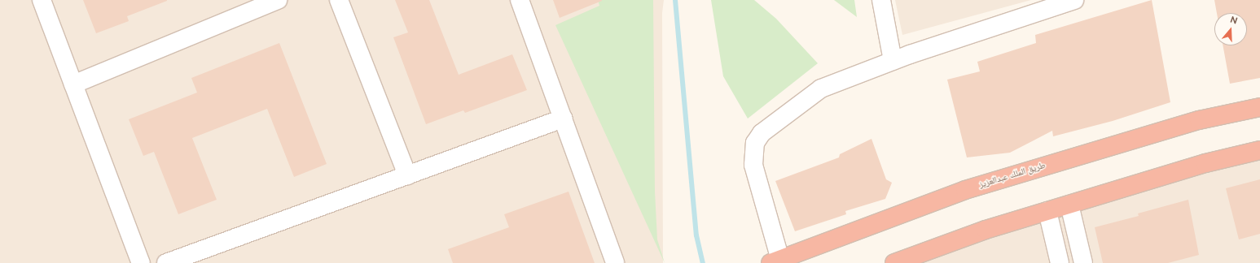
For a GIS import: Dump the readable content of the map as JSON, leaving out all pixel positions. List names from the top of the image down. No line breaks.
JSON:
{"streets":{"highway":["طريق الملك عبدالعزيز"]},"north":"top"}
